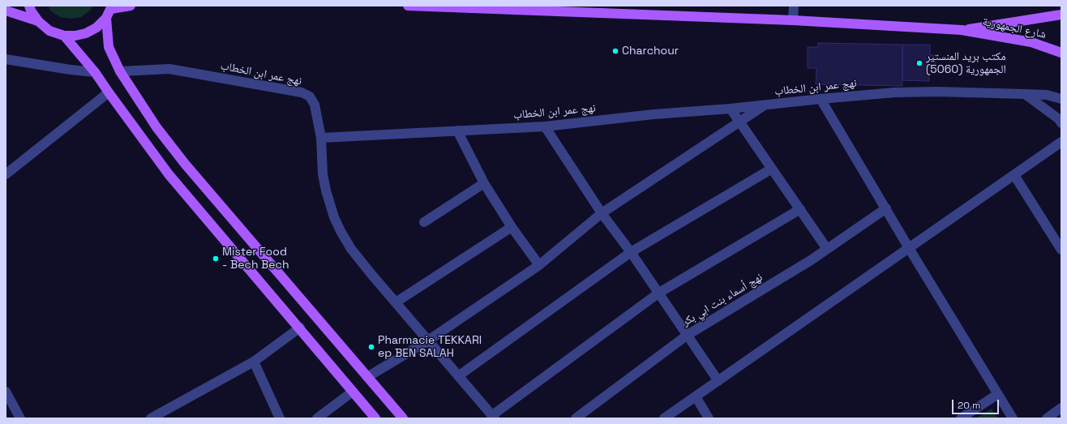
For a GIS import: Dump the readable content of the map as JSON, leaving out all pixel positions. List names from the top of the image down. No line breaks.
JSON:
{"streets":{"main road":["شارع الجمهورية"],"street":["نهج عمر ابن الخطاب","نهج أسماء بنت ابي بكر"]},"places":["Charchour","مكتب بريد المنستير الجمهورية (5060)","Mister Food - Bech Bech","Pharmacie TEKKARI ep BEN SALAH"],"scale_bar":"20 m"}
